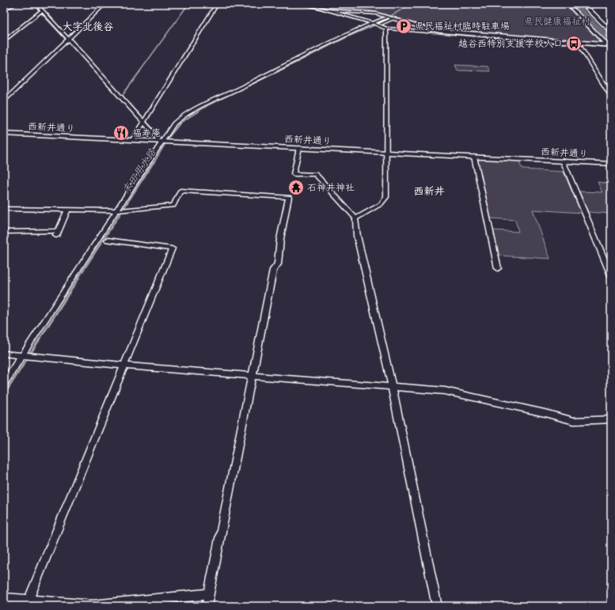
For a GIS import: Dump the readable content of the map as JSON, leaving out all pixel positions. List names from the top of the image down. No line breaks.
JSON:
{"streets":{"street":["西新井通り"]},"districts":["大字北後谷","西新井"],"water":["末田用水路"],"parks":["県民健康福祉村"],"places":{"parking":["県民福祉村臨時駐車場"],"bus stop":["越谷西特別支援学校入口"],"restaurant":["福寿庵"],"temple":["石神井神社"]}}
